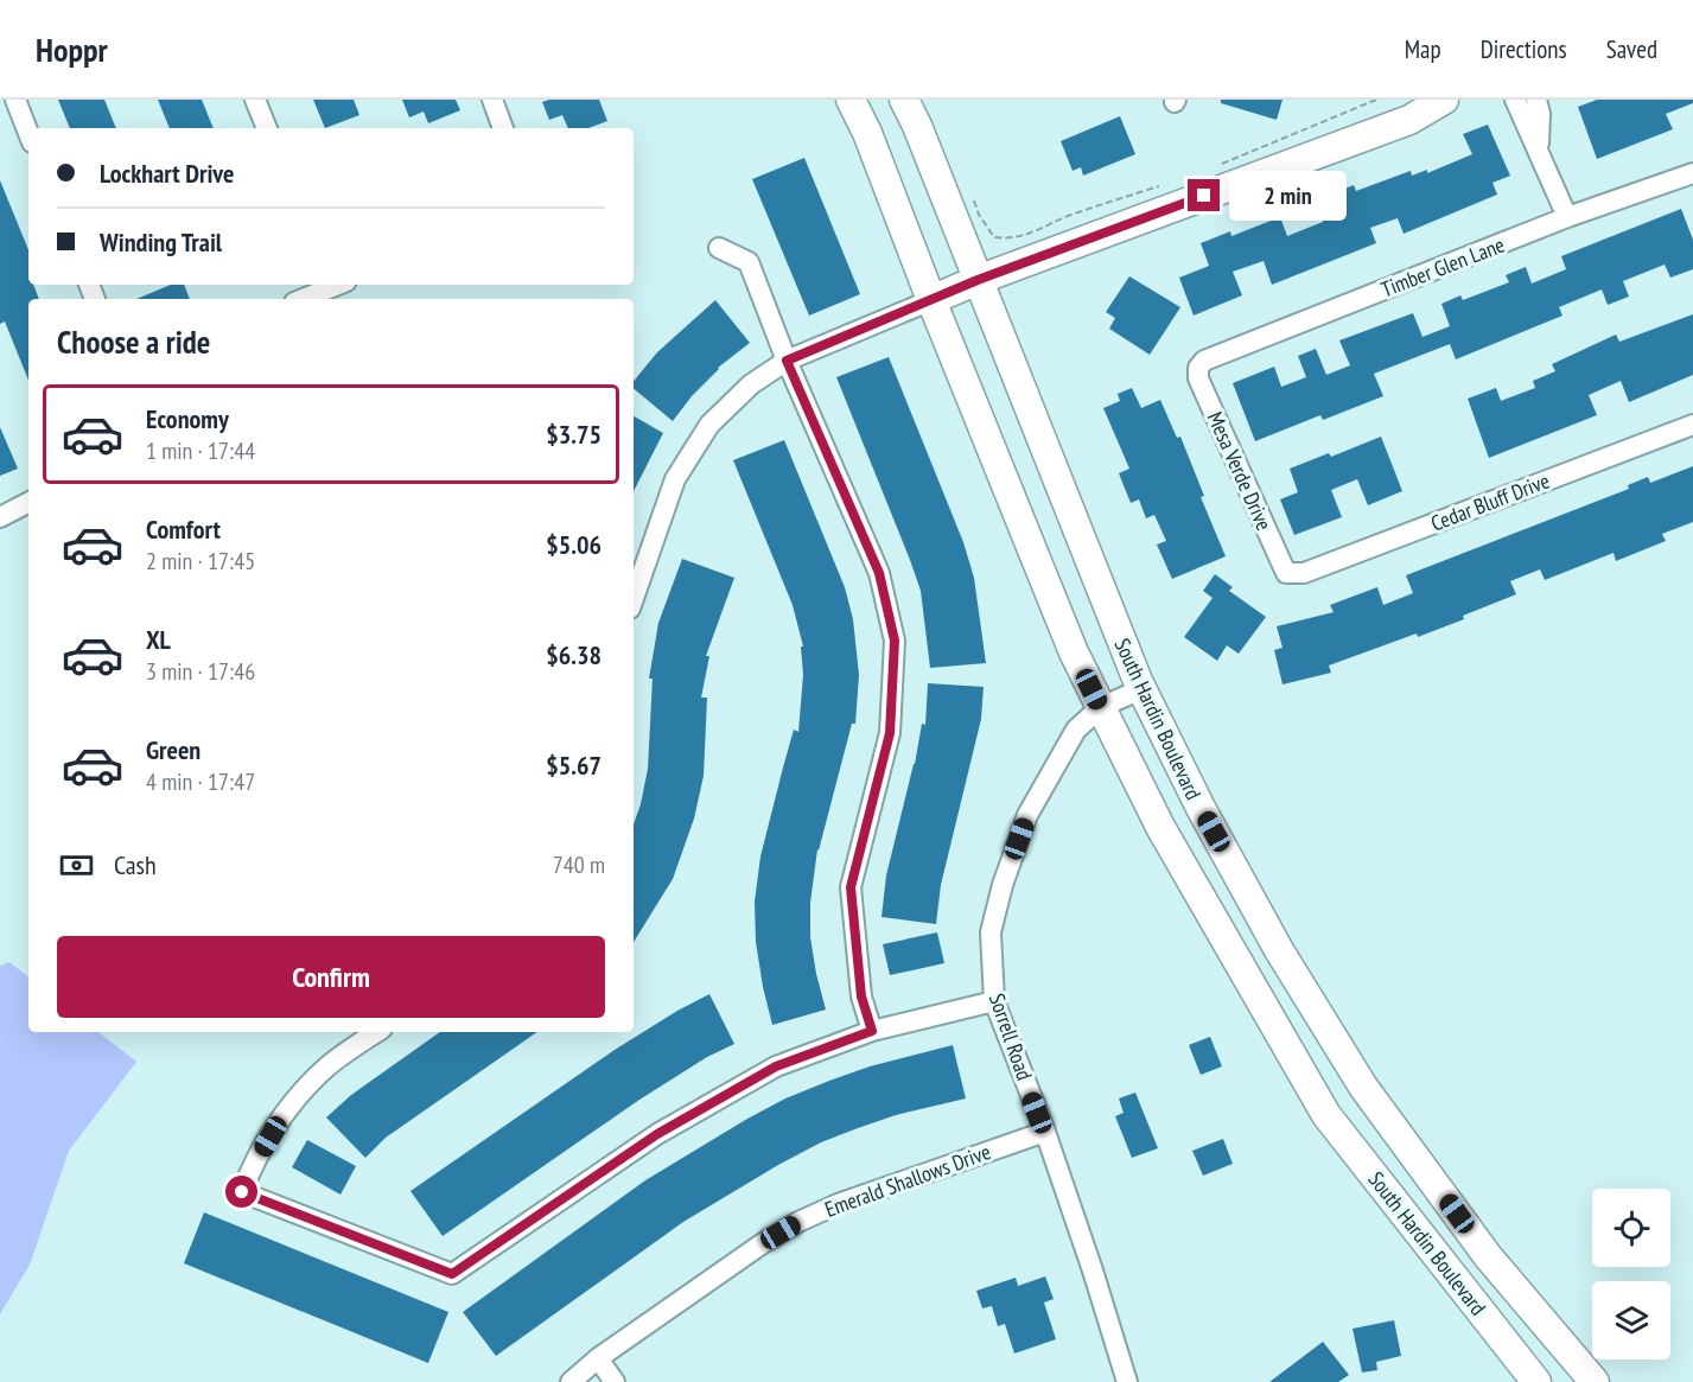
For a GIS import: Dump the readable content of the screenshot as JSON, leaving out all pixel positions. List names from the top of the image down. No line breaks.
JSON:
{"streets":{"main road":["South Hardin Boulevard"],"street":["Timber Glen Lane","Mesa Verde Drive","Cedar Bluff Drive","Sorrell Road","Emerald Shallows Drive"]},"crossings":[["Timber Glen Lane","Mesa Verde Drive"],["Mesa Verde Drive","Cedar Bluff Drive"],["South Hardin Boulevard","Sorrell Road"],["Sorrell Road","Emerald Shallows Drive"]],"page":{"header":"Hoppr","nav":["Map","Directions","Saved"],"banner":["Lockhart Drive","Winding Trail"],"bubble":"2 min","heading":"Choose a ride","list":[{"name":"Economy","note":"1 min · 17:44","value":"$3.75"},{"name":"Comfort","note":"2 min · 17:45","value":"$5.06"},{"name":"XL","note":"3 min · 17:46","value":"$6.38"},{"name":"Green","note":"4 min · 17:47","value":"$5.67"}],"pay":["Cash","740 m"],"buttons":"Confirm"}}
